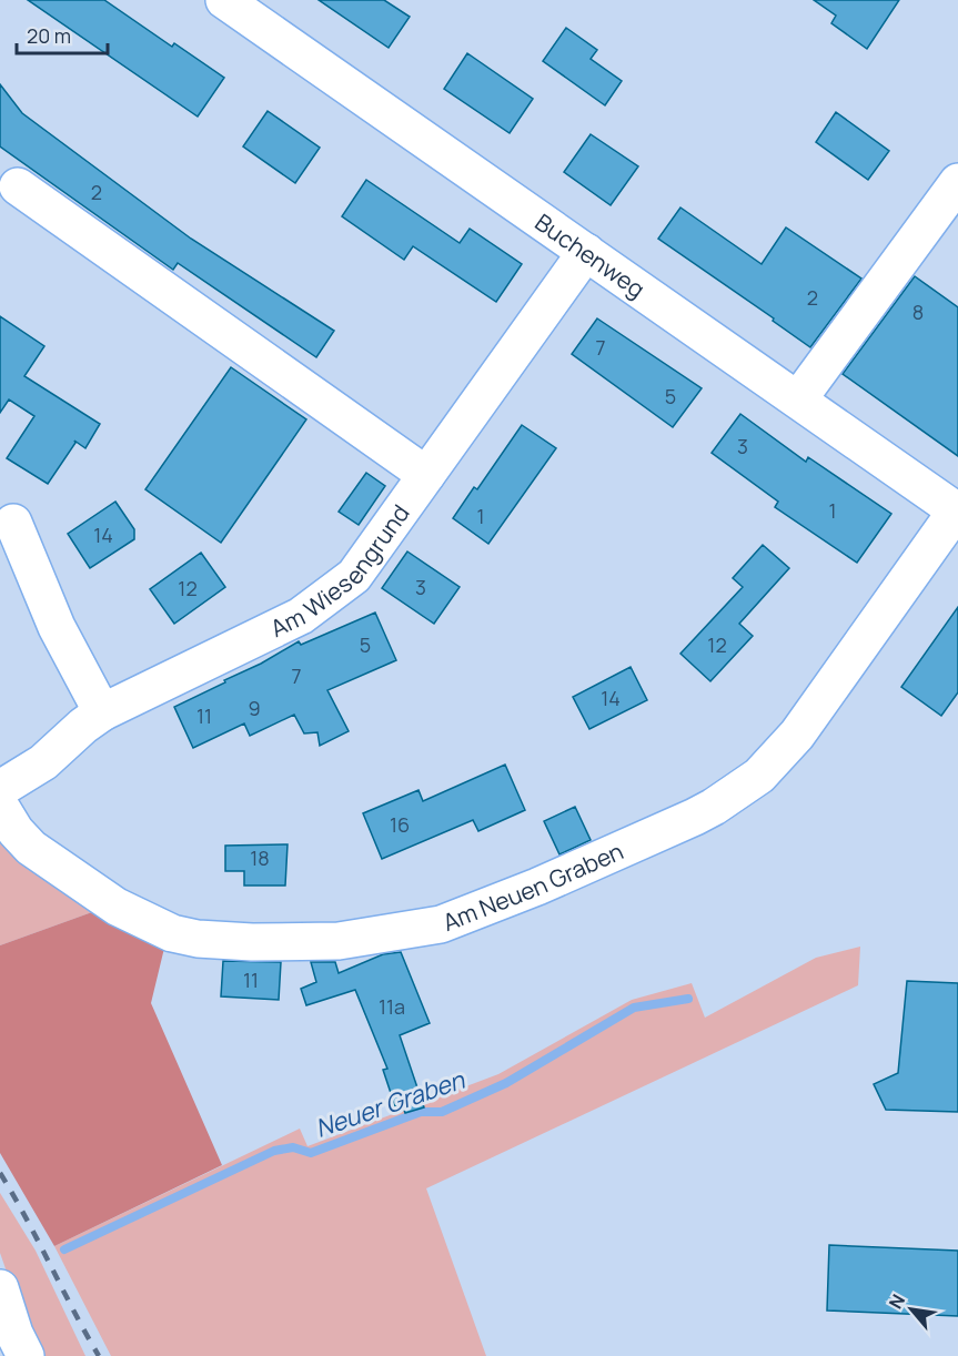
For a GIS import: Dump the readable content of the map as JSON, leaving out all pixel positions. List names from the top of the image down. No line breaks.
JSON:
{"streets":{"street":["Buchenweg","Am Wiesengrund","Am Neuen Graben"]},"crossings":[["Buchenweg","Am Wiesengrund"],["Buchenweg","Am Neuen Graben"]],"water":["Neuer Graben"],"house_numbers":["2","2","8","7","5","3","1","1","14","3","12","5","12","7","14","9","11","16","18","11","11a"],"scale_bar":"20 m","north":"top left"}
